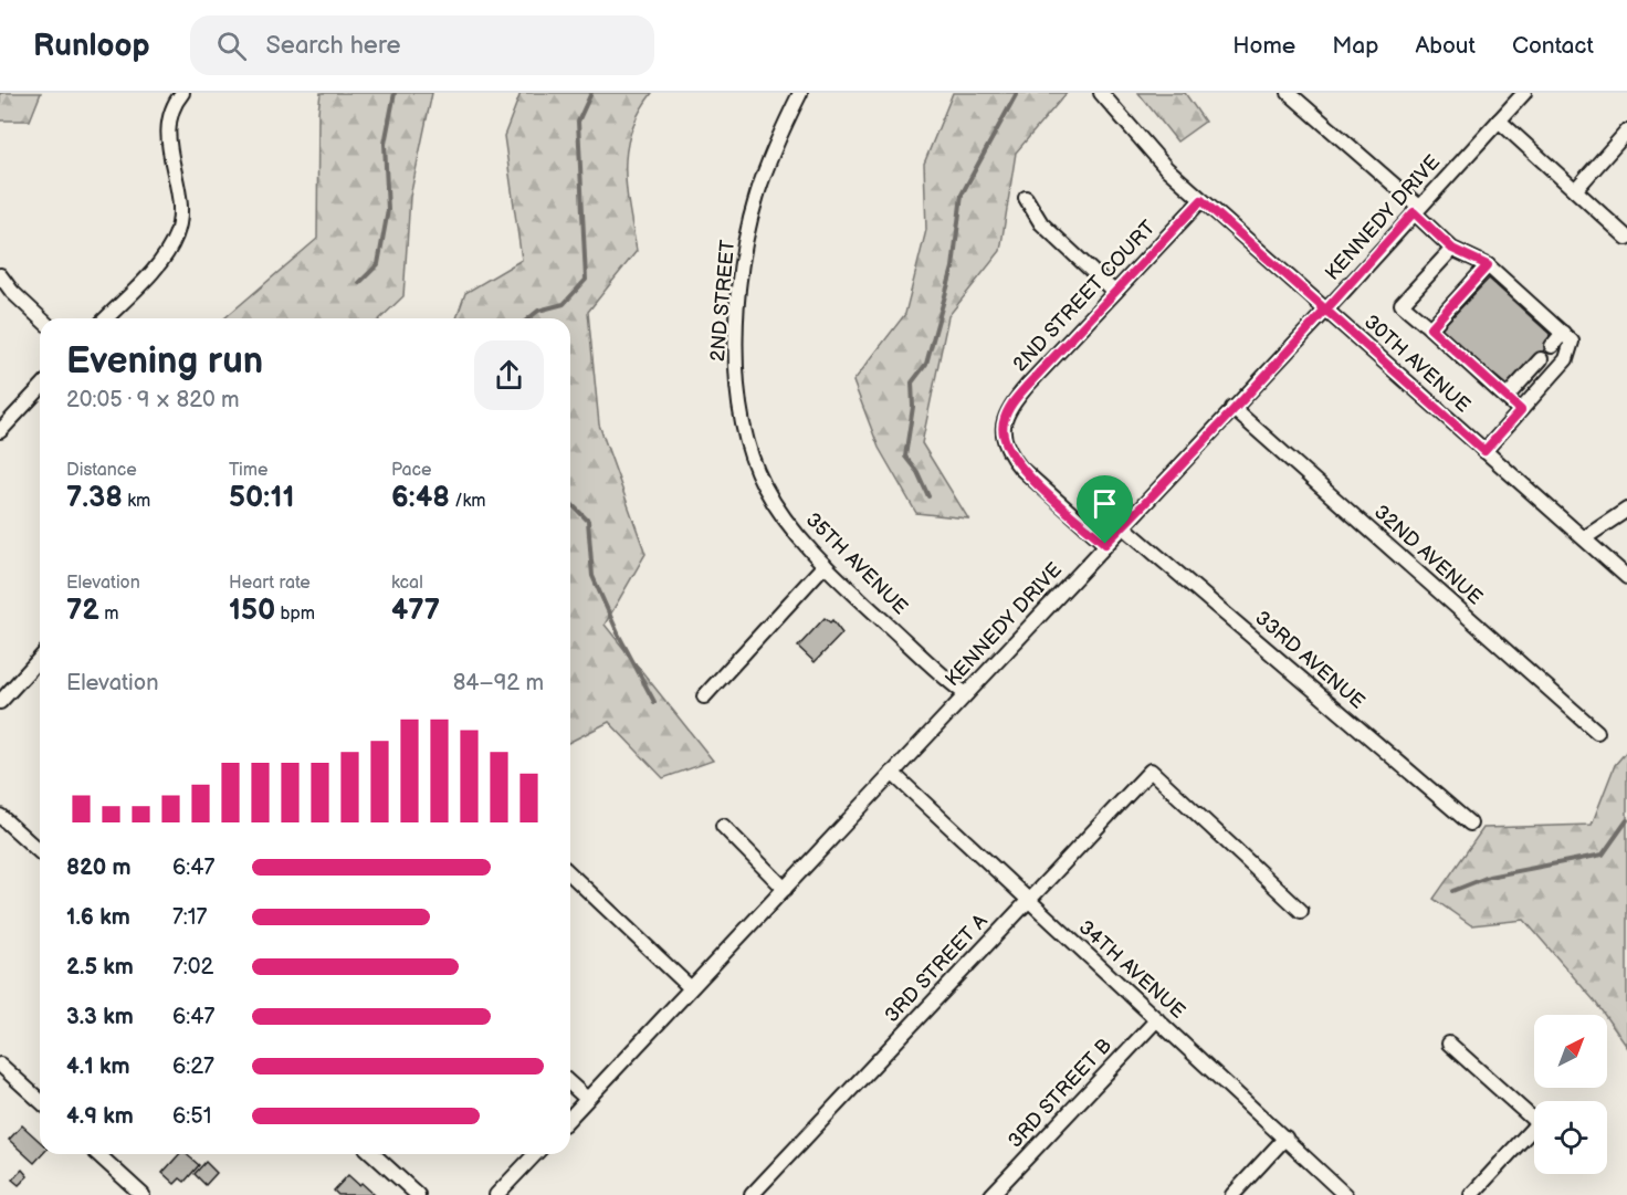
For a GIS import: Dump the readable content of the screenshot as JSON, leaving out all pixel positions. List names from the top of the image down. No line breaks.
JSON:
{"streets":{"street":["KENNEDY DRIVE","2ND STREET COURT","2ND STREET","30TH AVENUE","32ND AVENUE","35TH AVENUE","33RD AVENUE","3RD STREET A","34TH AVENUE","3RD STREET B"]},"crossings":[["KENNEDY DRIVE","2ND STREET COURT"],["KENNEDY DRIVE","30TH AVENUE"],["KENNEDY DRIVE","32ND AVENUE"],["KENNEDY DRIVE","35TH AVENUE"],["KENNEDY DRIVE","33RD AVENUE"],["KENNEDY DRIVE","34TH AVENUE"],["2ND STREET COURT","30TH AVENUE"],["2ND STREET","35TH AVENUE"],["3RD STREET A","34TH AVENUE"],["34TH AVENUE","3RD STREET B"]],"north":"top right","page":{"header":"Runloop","search":"Search here","nav":["Home","Map","About","Contact"],"heading":["Evening run","20:05 · 9 × 820 m"],"stats":[["Distance","7.38 km"],["Time","50:11"],["Pace","6:48 /km"],["Elevation","72 m"],["Heart rate","150 bpm"],["kcal","477"]],"chart":["Elevation","84–92 m"],"list":[{"name":"820 m","note":"6:47"},{"name":"1.6 km","note":"7:17"},{"name":"2.5 km","note":"7:02"},{"name":"3.3 km","note":"6:47"},{"name":"4.1 km","note":"6:27"},{"name":"4.9 km","note":"6:51"}]}}
